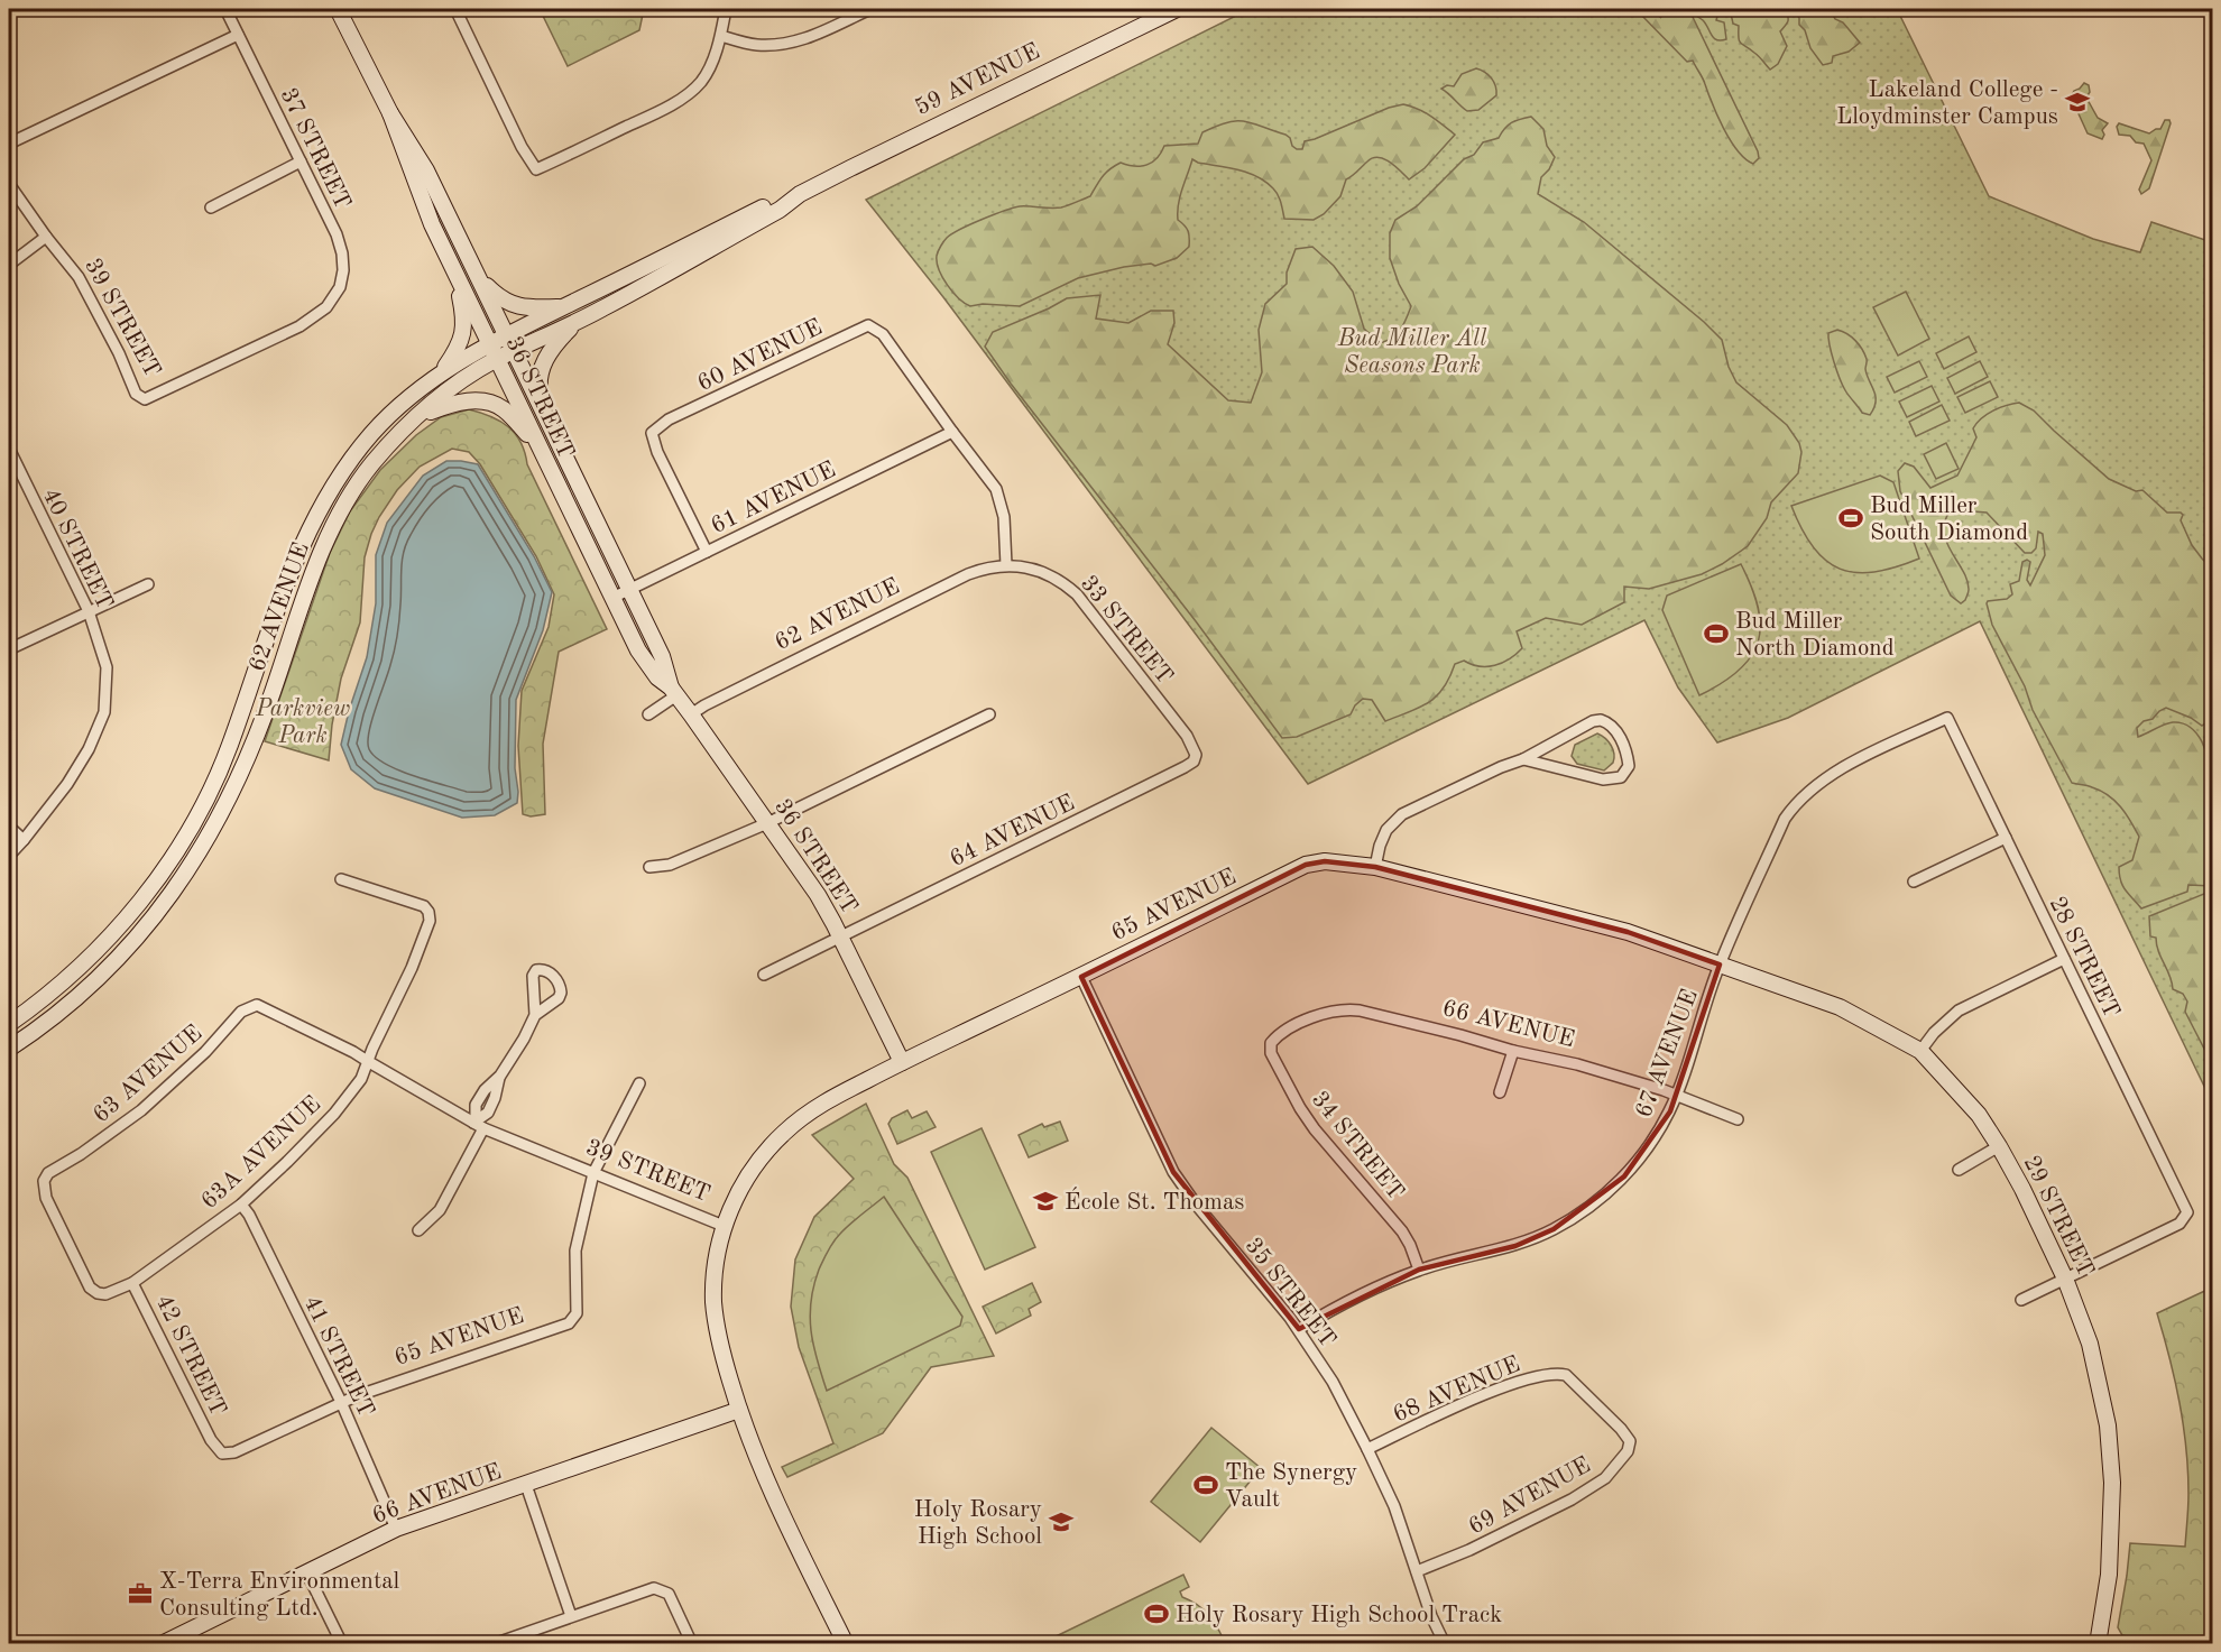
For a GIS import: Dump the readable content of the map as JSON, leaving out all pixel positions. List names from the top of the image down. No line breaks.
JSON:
{"streets":{"street":["59 AVENUE","37 STREET","39 STREET","60 AVENUE","36 STREET","61 AVENUE","40 STREET","62 AVENUE","33 STREET","64 AVENUE","65 AVENUE","28 STREET","66 AVENUE","67 AVENUE","63 AVENUE","34 STREET","63A AVENUE","29 STREET","35 STREET","42 STREET","41 STREET","68 AVENUE","69 AVENUE"]},"crossings":[["59 AVENUE","36 STREET"],["59 AVENUE","62 AVENUE"],["37 STREET","39 STREET"],["39 STREET","65 AVENUE"],["39 STREET","66 AVENUE"],["39 STREET","63 AVENUE"],["39 STREET","63A AVENUE"],["60 AVENUE","61 AVENUE"],["36 STREET","61 AVENUE"],["36 STREET","62 AVENUE"],["36 STREET","64 AVENUE"],["36 STREET","65 AVENUE"],["62 AVENUE","33 STREET"],["33 STREET","64 AVENUE"],["65 AVENUE","67 AVENUE"],["65 AVENUE","29 STREET"],["65 AVENUE","35 STREET"],["65 AVENUE","42 STREET"],["65 AVENUE","41 STREET"],["28 STREET","67 AVENUE"],["28 STREET","29 STREET"],["66 AVENUE","67 AVENUE"],["66 AVENUE","34 STREET"],["66 AVENUE","41 STREET"],["67 AVENUE","34 STREET"],["67 AVENUE","29 STREET"],["67 AVENUE","35 STREET"],["63 AVENUE","42 STREET"],["63A AVENUE","42 STREET"],["63A AVENUE","41 STREET"],["35 STREET","68 AVENUE"],["35 STREET","69 AVENUE"],["68 AVENUE","69 AVENUE"]],"parks":["Bud Miller All Seasons Park","Parkview Park"],"places":{"school or university":["Lakeland College - Lloydminster Campus","École St. Thomas","Holy Rosary High School"],"sports":["Bud Miller South Diamond","Bud Miller North Diamond","The Synergy Vault","Holy Rosary High School Track"],"office":["X-Terra Environmental Consulting Ltd."]}}
